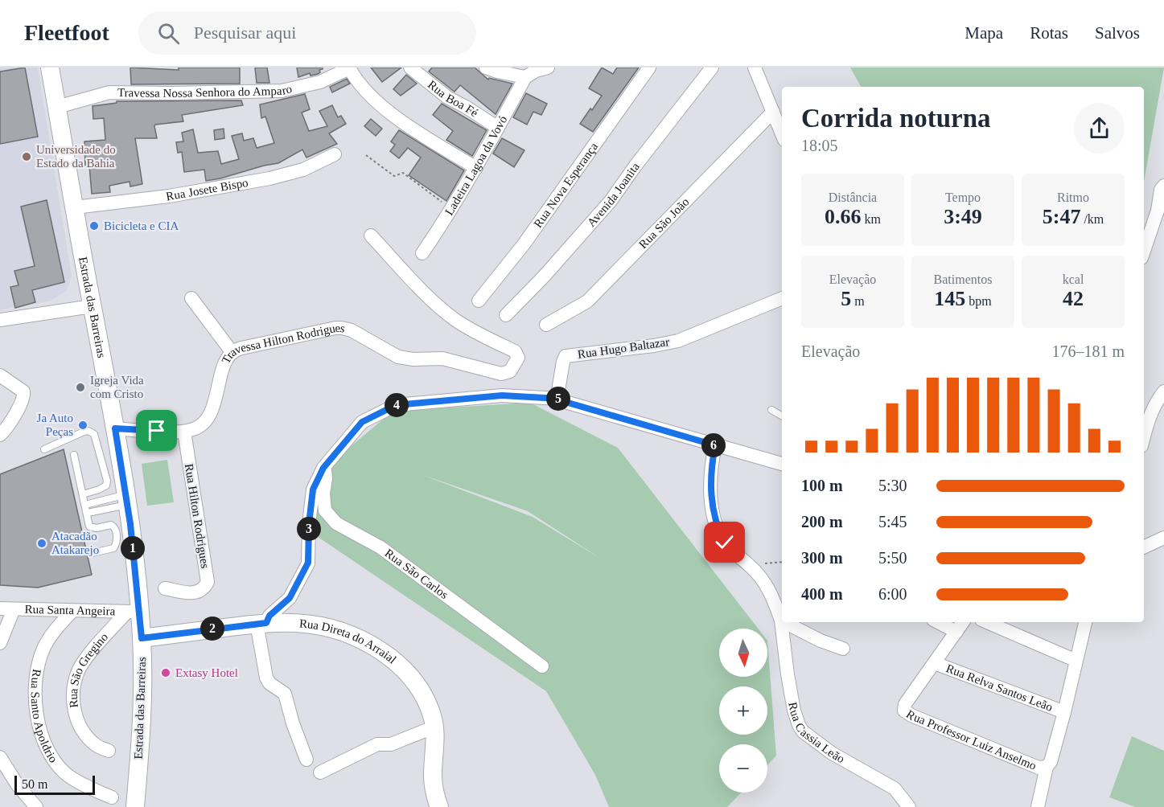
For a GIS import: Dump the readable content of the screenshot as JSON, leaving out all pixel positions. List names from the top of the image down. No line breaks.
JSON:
{"streets":{"main road":["Estrada das Barreiras","Rua Direta do Arraial"],"street":["Travessa Nossa Senhora do Amparo","Rua Boa Fé","Ladeira Lagoa da Vovó","Rua Nova Esperança","Rua Josete Bispo","Avenida Joanita","Rua São João","Rua Hugo Baltazar","Travessa Hilton Rodrigues","Rua Hilton Rodrigues","Rua São Carlos","Rua Santa Angeira","Rua São Gregino","Rua Relva Santos Leão","Rua Santo Apoldrio","Rua Cassia Leão","Rua Professor Luiz Anselmo"]},"crossings":[["Travessa Nossa Senhora do Amparo","Estrada das Barreiras"],["Rua Boa Fé","Ladeira Lagoa da Vovó"],["Rua Josete Bispo","Estrada das Barreiras"],["Estrada das Barreiras","Travessa Hilton Rodrigues"],["Estrada das Barreiras","Rua Santa Angeira"],["Estrada das Barreiras","Rua Direta do Arraial"],["Estrada das Barreiras","Rua São Gregino"],["Travessa Hilton Rodrigues","Rua Hilton Rodrigues"],["Rua Santa Angeira","Rua São Gregino"],["Rua Santa Angeira","Rua Santo Apoldrio"],["Rua Relva Santos Leão","Rua Professor Luiz Anselmo"]],"places":["Universidade do Estado da Bahia","Bicicleta e CIA","Igreja Vida com Cristo","Ja Auto Peças","Atacadão Atakarejo","Extasy Hotel"],"scale_bar":"50 m","north":"bottom","page":{"header":"Fleetfoot","search":"Pesquisar aqui","nav":["Mapa","Rotas","Salvos"],"heading":["Corrida noturna","18:05"],"stats":[["Distância","0.66 km"],["Tempo","3:49"],["Ritmo","5:47 /km"],["Elevação","5 m"],["Batimentos","145 bpm"],["kcal","42"]],"chart":["Elevação","176–181 m"],"pins":["5","4","6","3","1","2"],"list":[{"name":"100 m","note":"5:30"},{"name":"200 m","note":"5:45"},{"name":"300 m","note":"5:50"},{"name":"400 m","note":"6:00"}],"map_buttons":["+","−"],"scale":"50 m"}}
